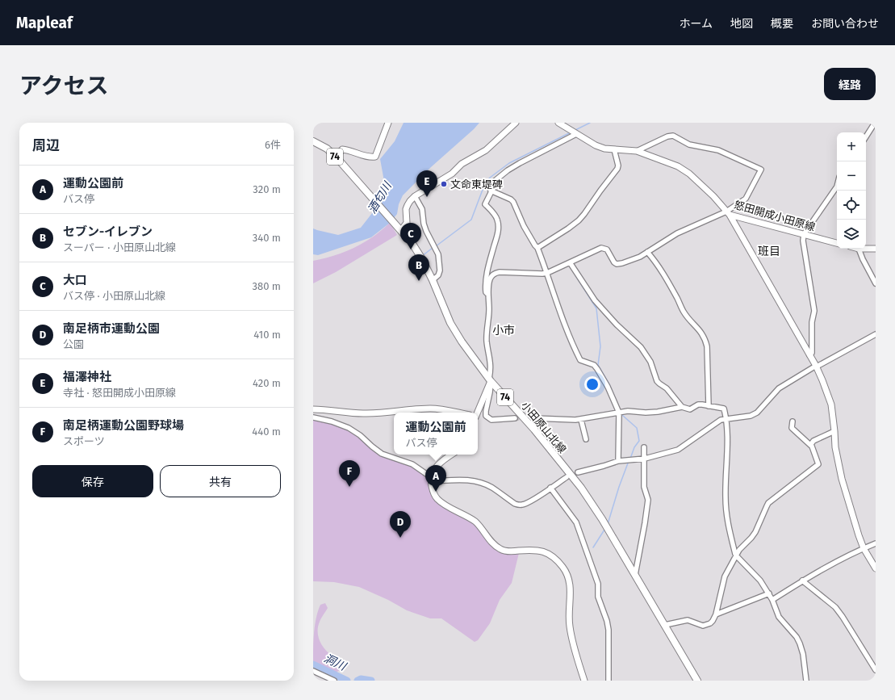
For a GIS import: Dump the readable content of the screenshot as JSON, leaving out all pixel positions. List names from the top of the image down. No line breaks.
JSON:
{"streets":{"main road":["74","小田原山北線"],"street":["怒田開成小田原線"]},"districts":["班目","小市"],"water":["酒匂川","洞川"],"places":["文命東堤碑"],"page":{"header":"Mapleaf","nav":["ホーム","地図","概要","お問い合わせ"],"title":"アクセス","buttons":["経路",["保存","共有"]],"heading":["周辺","6件"],"map_buttons":["+","−"],"list":[{"mark":"A","name":"運動公園前","note":"バス停","value":"320 m"},{"mark":"B","name":"セブン-イレブン","note":"スーパー · 小田原山北線","value":"340 m"},{"mark":"C","name":"大口","note":"バス停 · 小田原山北線","value":"380 m"},{"mark":"D","name":"南足柄市運動公園","note":"公園","value":"410 m"},{"mark":"E","name":"福澤神社","note":"寺社 · 怒田開成小田原線","value":"420 m"},{"mark":"F","name":"南足柄運動公園野球場","note":"スポーツ","value":"440 m"}],"pins":["E","C","B","F","A","D"],"popup":["運動公園前","バス停"]}}
